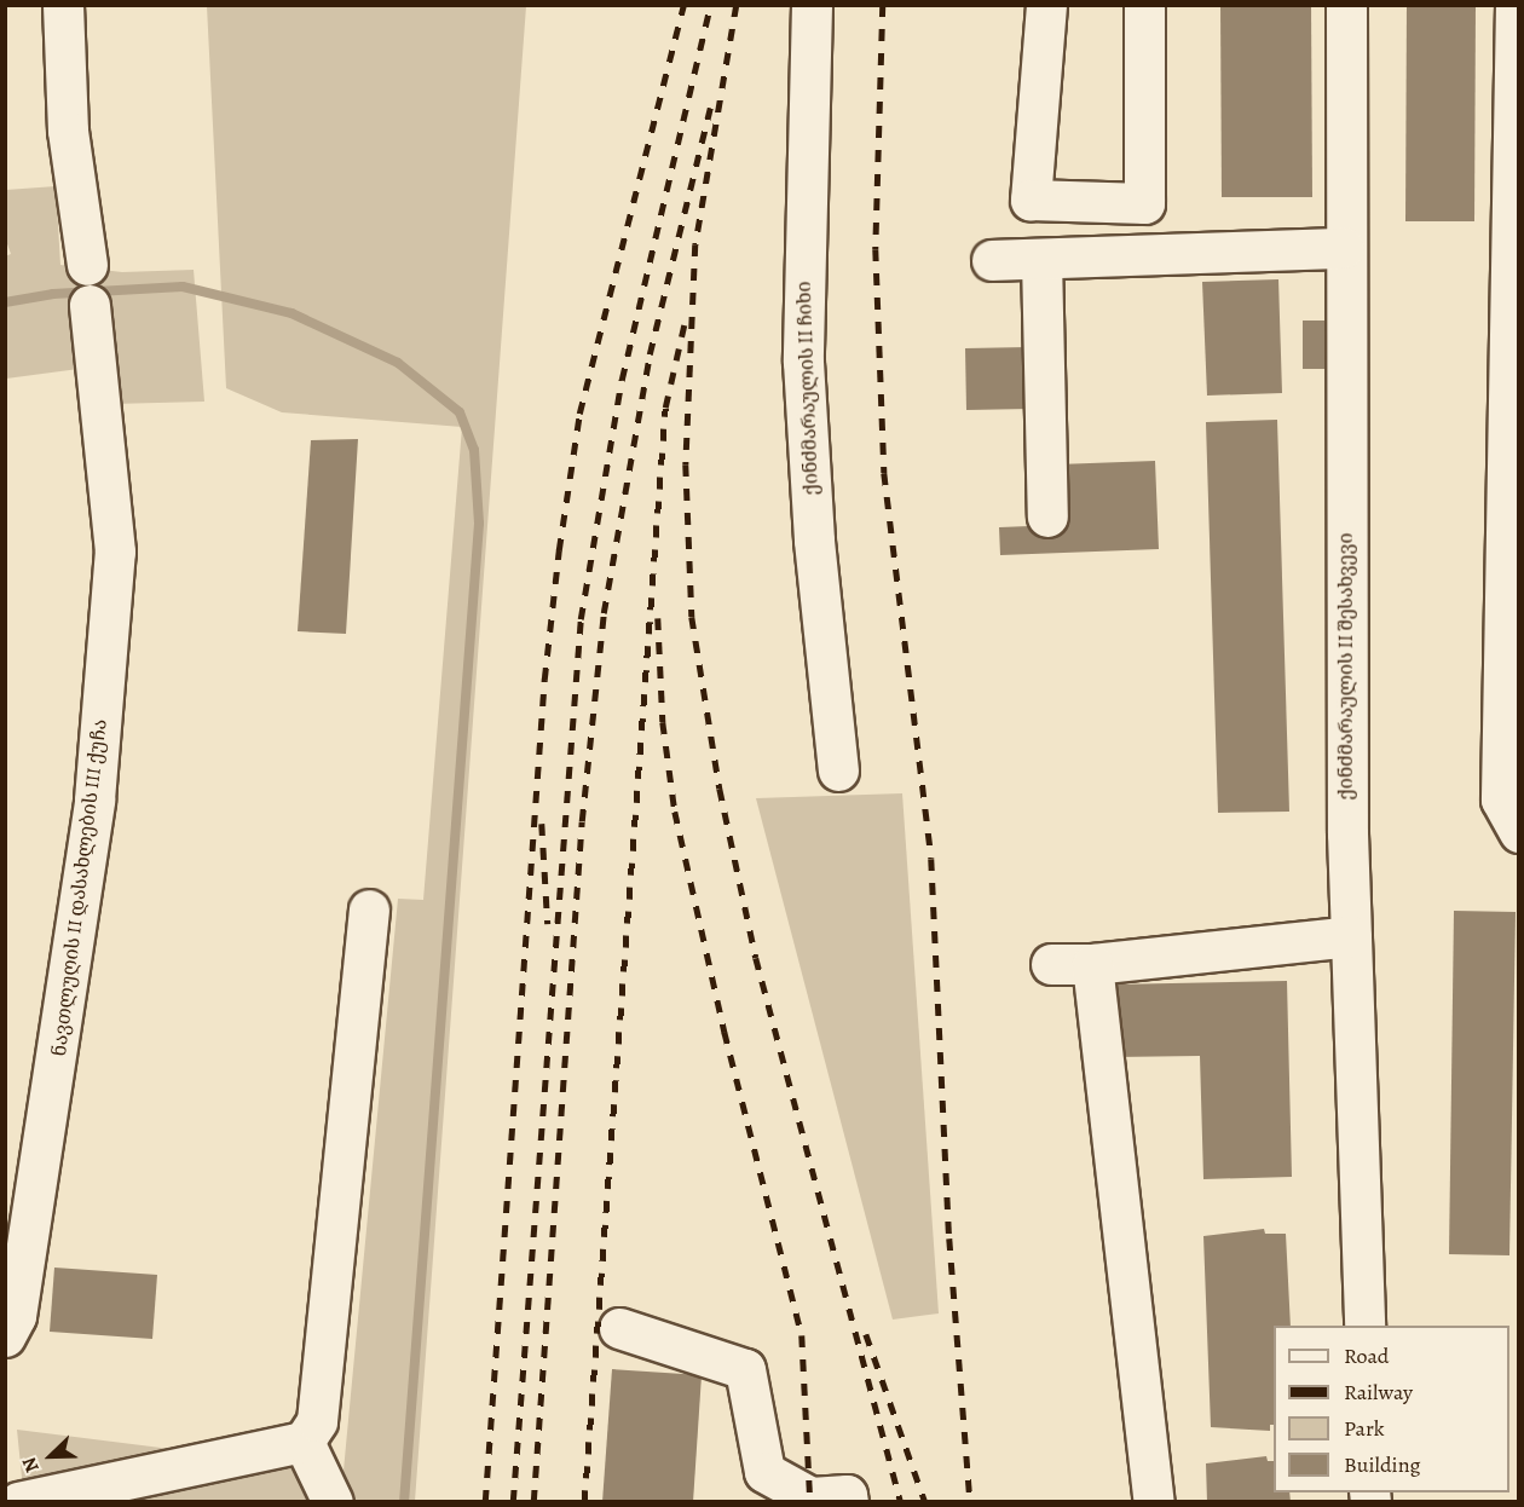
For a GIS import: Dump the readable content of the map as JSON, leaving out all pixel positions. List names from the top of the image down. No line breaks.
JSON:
{"streets":{"street":["ქინძმარაულის II ჩიხი","ქინძმარაულის II შესახვევი","ნავთლუღის II დასახლების III ქუჩა"]},"legend":["Road","Railway","Park","Building"],"north":"bottom left"}
